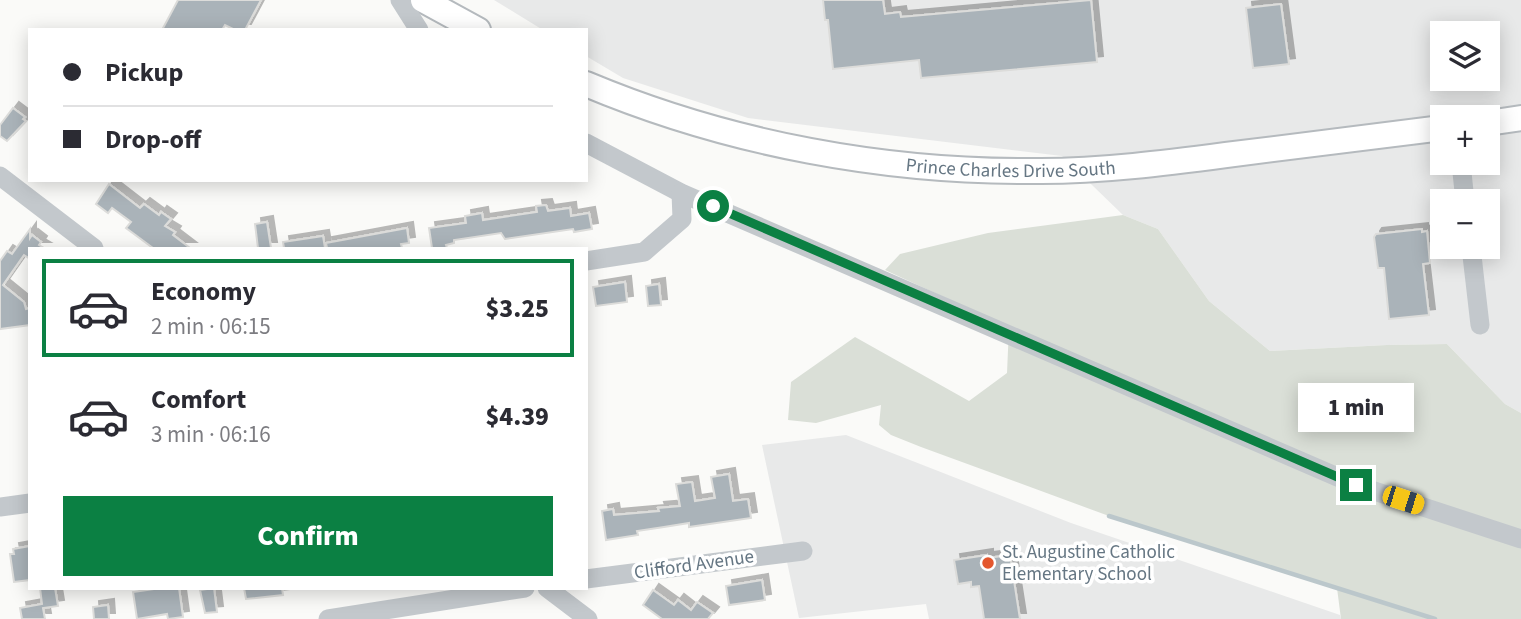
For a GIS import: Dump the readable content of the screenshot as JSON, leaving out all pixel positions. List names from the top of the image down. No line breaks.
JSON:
{"streets":{"main road":["Prince Charles Drive South"],"street":["Clifford Avenue"]},"places":["St. Augustine Catholic Elementary School"],"page":{"map_buttons":["+","−"],"banner":["Pickup","Drop-off"],"list":[{"name":"Economy","note":"2 min · 06:15","value":"$3.25"},{"name":"Comfort","note":"3 min · 06:16","value":"$4.39"}],"bubble":"1 min","buttons":"Confirm"}}
